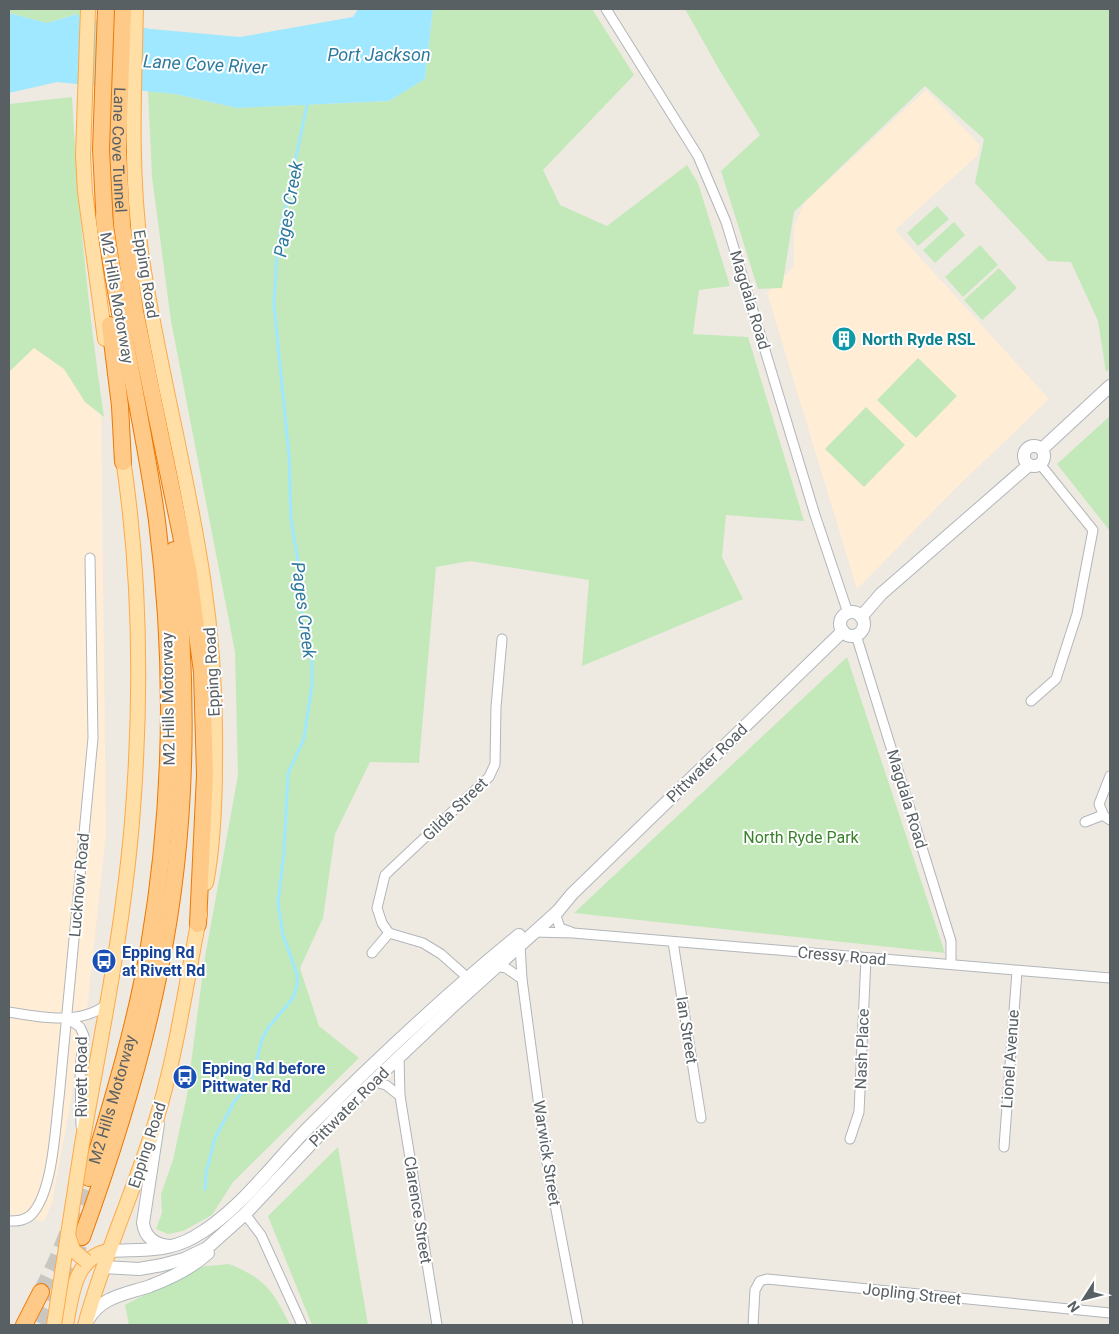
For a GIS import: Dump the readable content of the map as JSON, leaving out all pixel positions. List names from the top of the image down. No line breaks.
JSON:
{"streets":{"highway":["Lane Cove Tunnel","M2 Hills Motorway"],"main road":["Epping Road","Pittwater Road"],"street":["Magdala Road","Gilda Street","Lucknow Road","Cressy Road","Ian Street","Nash Place","Lionel Avenue","Rivett Road","Warwick Street","Clarence Street","Jopling Street"]},"crossings":[["Lane Cove Tunnel","Epping Road"],["Lane Cove Tunnel","M2 Hills Motorway"],["Epping Road","Pittwater Road"],["Magdala Road","Pittwater Road"],["Magdala Road","Cressy Road"],["Pittwater Road","Cressy Road"],["Pittwater Road","Warwick Street"],["Pittwater Road","Clarence Street"],["Lucknow Road","Rivett Road"],["Cressy Road","Ian Street"],["Cressy Road","Nash Place"],["Cressy Road","Lionel Avenue"]],"water":["Port Jackson","Lane Cove River","Pages Creek"],"parks":["North Ryde Park"],"places":{"building":["North Ryde RSL"],"bus stop":["Epping Rd at Rivett Rd","Epping Rd before Pittwater Rd"]},"north":"bottom left"}
